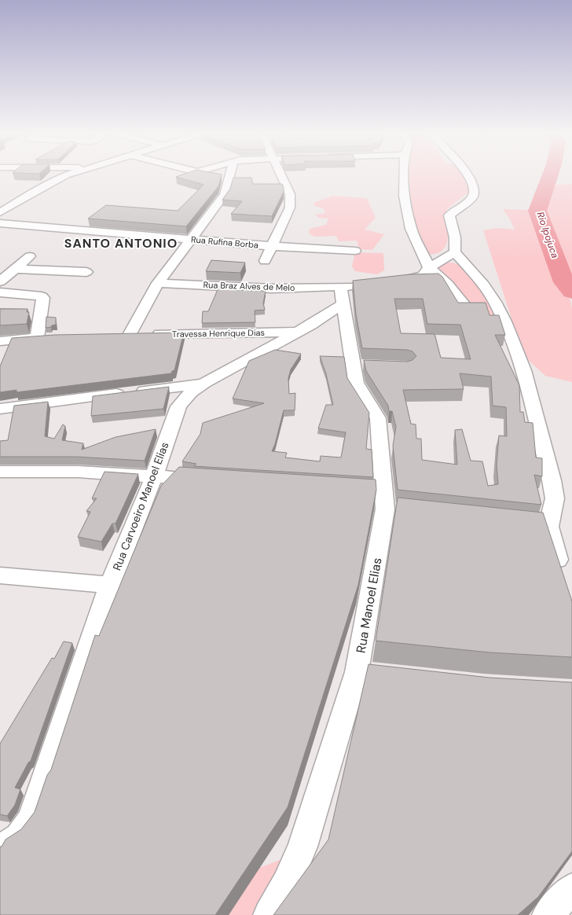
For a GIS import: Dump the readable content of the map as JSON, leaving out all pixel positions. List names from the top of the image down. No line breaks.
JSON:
{"streets":{"street":["Rua Rufina Borba","Rua Braz Alves de Melo","Travessa Henrique Dias","Rua Carvoeiro Manoel Elias","Rua Manoel Elias"]},"crossings":[["Rua Braz Alves de Melo","Rua Carvoeiro Manoel Elias"],["Rua Braz Alves de Melo","Rua Manoel Elias"],["Travessa Henrique Dias","Rua Carvoeiro Manoel Elias"],["Rua Carvoeiro Manoel Elias","Rua Manoel Elias"]],"districts":["SANTO ANTONIO"],"water":["Rio Ipojuca"]}
